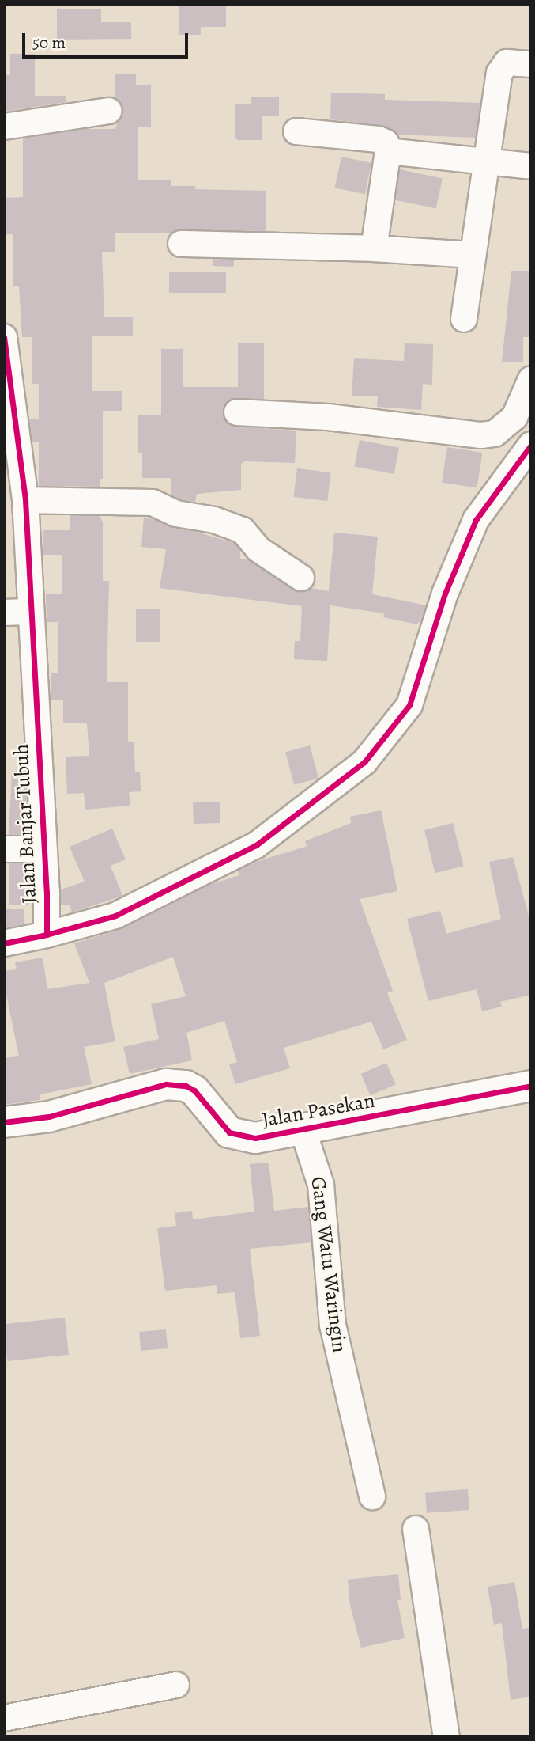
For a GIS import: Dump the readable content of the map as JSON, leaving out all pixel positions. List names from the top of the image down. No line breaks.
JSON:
{"streets":{"street":["Jalan Banjar Tubuh","Jalan Pasekan","Gang Watu Waringin"]},"crossings":[["Jalan Pasekan","Gang Watu Waringin"]],"scale_bar":"50 m"}
